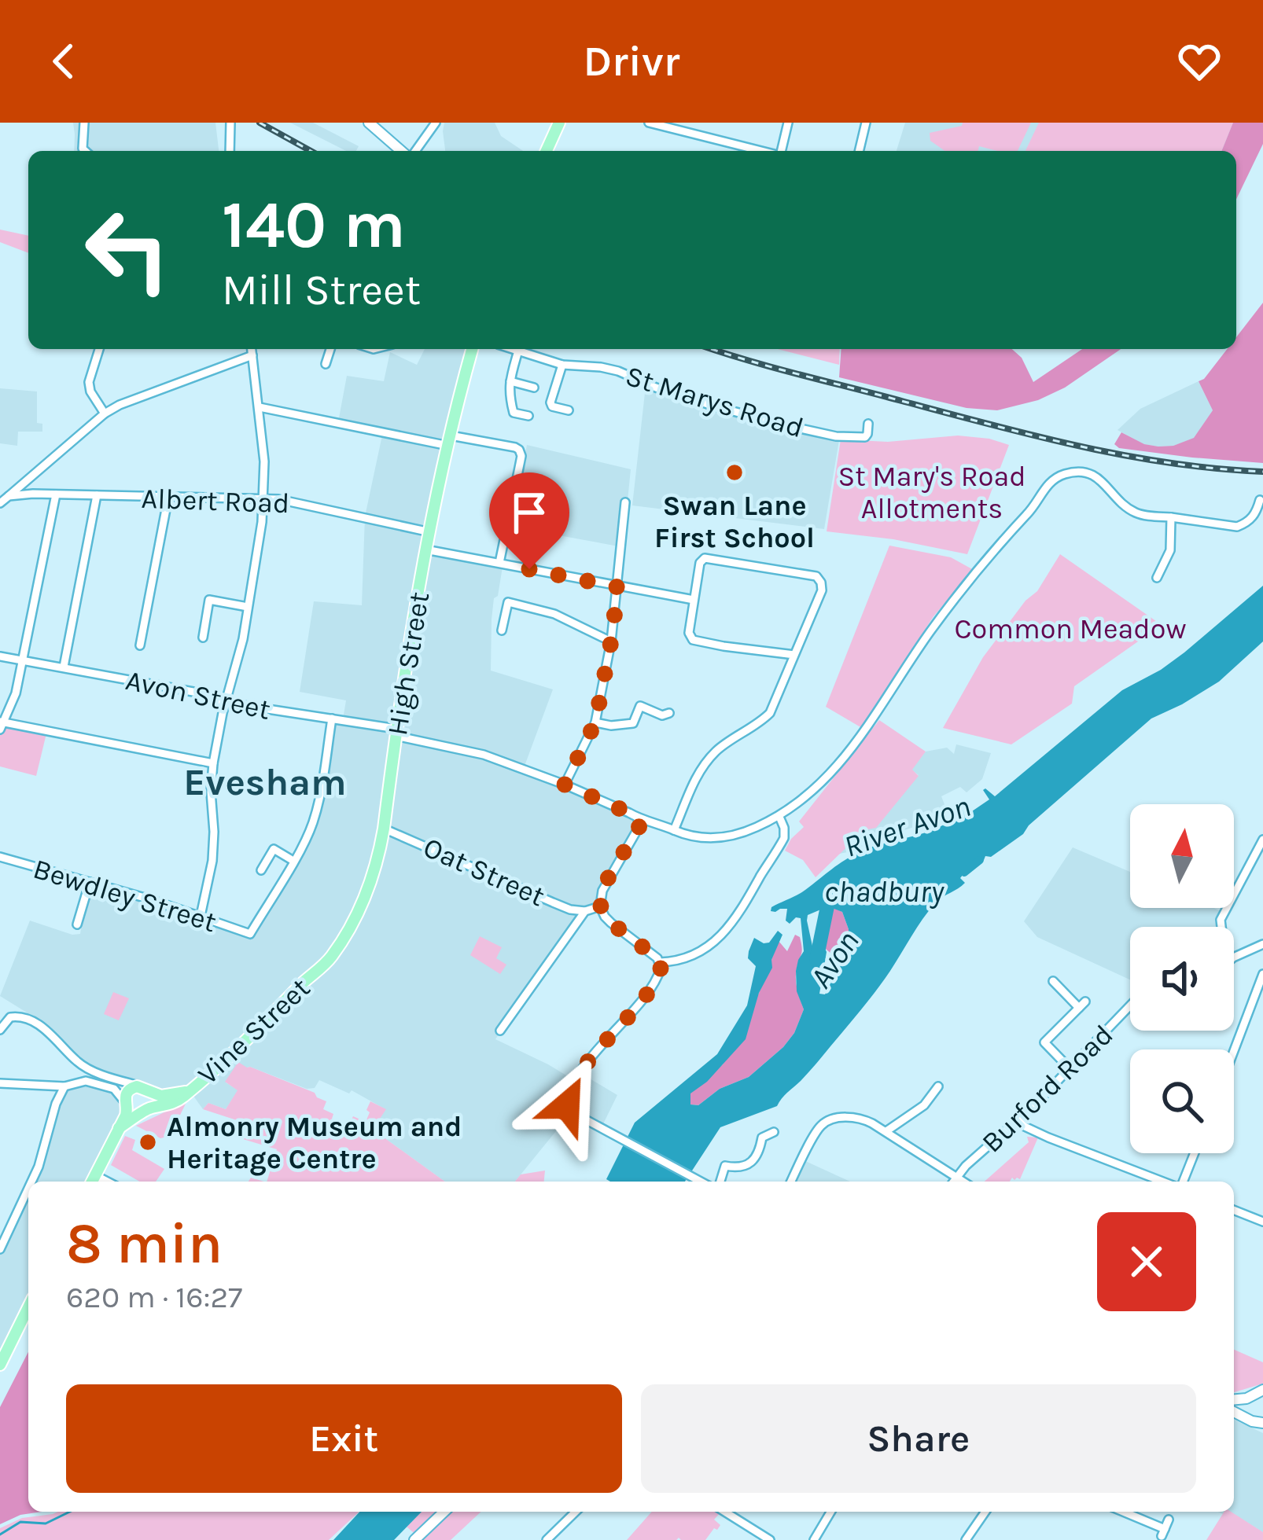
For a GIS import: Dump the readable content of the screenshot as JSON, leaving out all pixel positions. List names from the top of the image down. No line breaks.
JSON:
{"streets":{"main road":["High Street","Vine Street"],"street":["St Marys Road","Albert Road","Avon Street","Oat Street","Bewdley Street","Burford Road"]},"crossings":[["Albert Road","High Street"],["High Street","Avon Street"],["High Street","Oat Street"],["High Street","Vine Street"]],"districts":["Evesham"],"water":["River Avon","chadbury","Avon"],"parks":["St Mary's Road Allotments","Common Meadow"],"places":["Swan Lane First School","Almonry Museum and Heritage Centre"],"north":"top","page":{"header":"Drivr","turn":["140 m","Mill Street"],"heading":["8 min","620 m · 16:27"],"buttons":["Exit","Share"]}}
